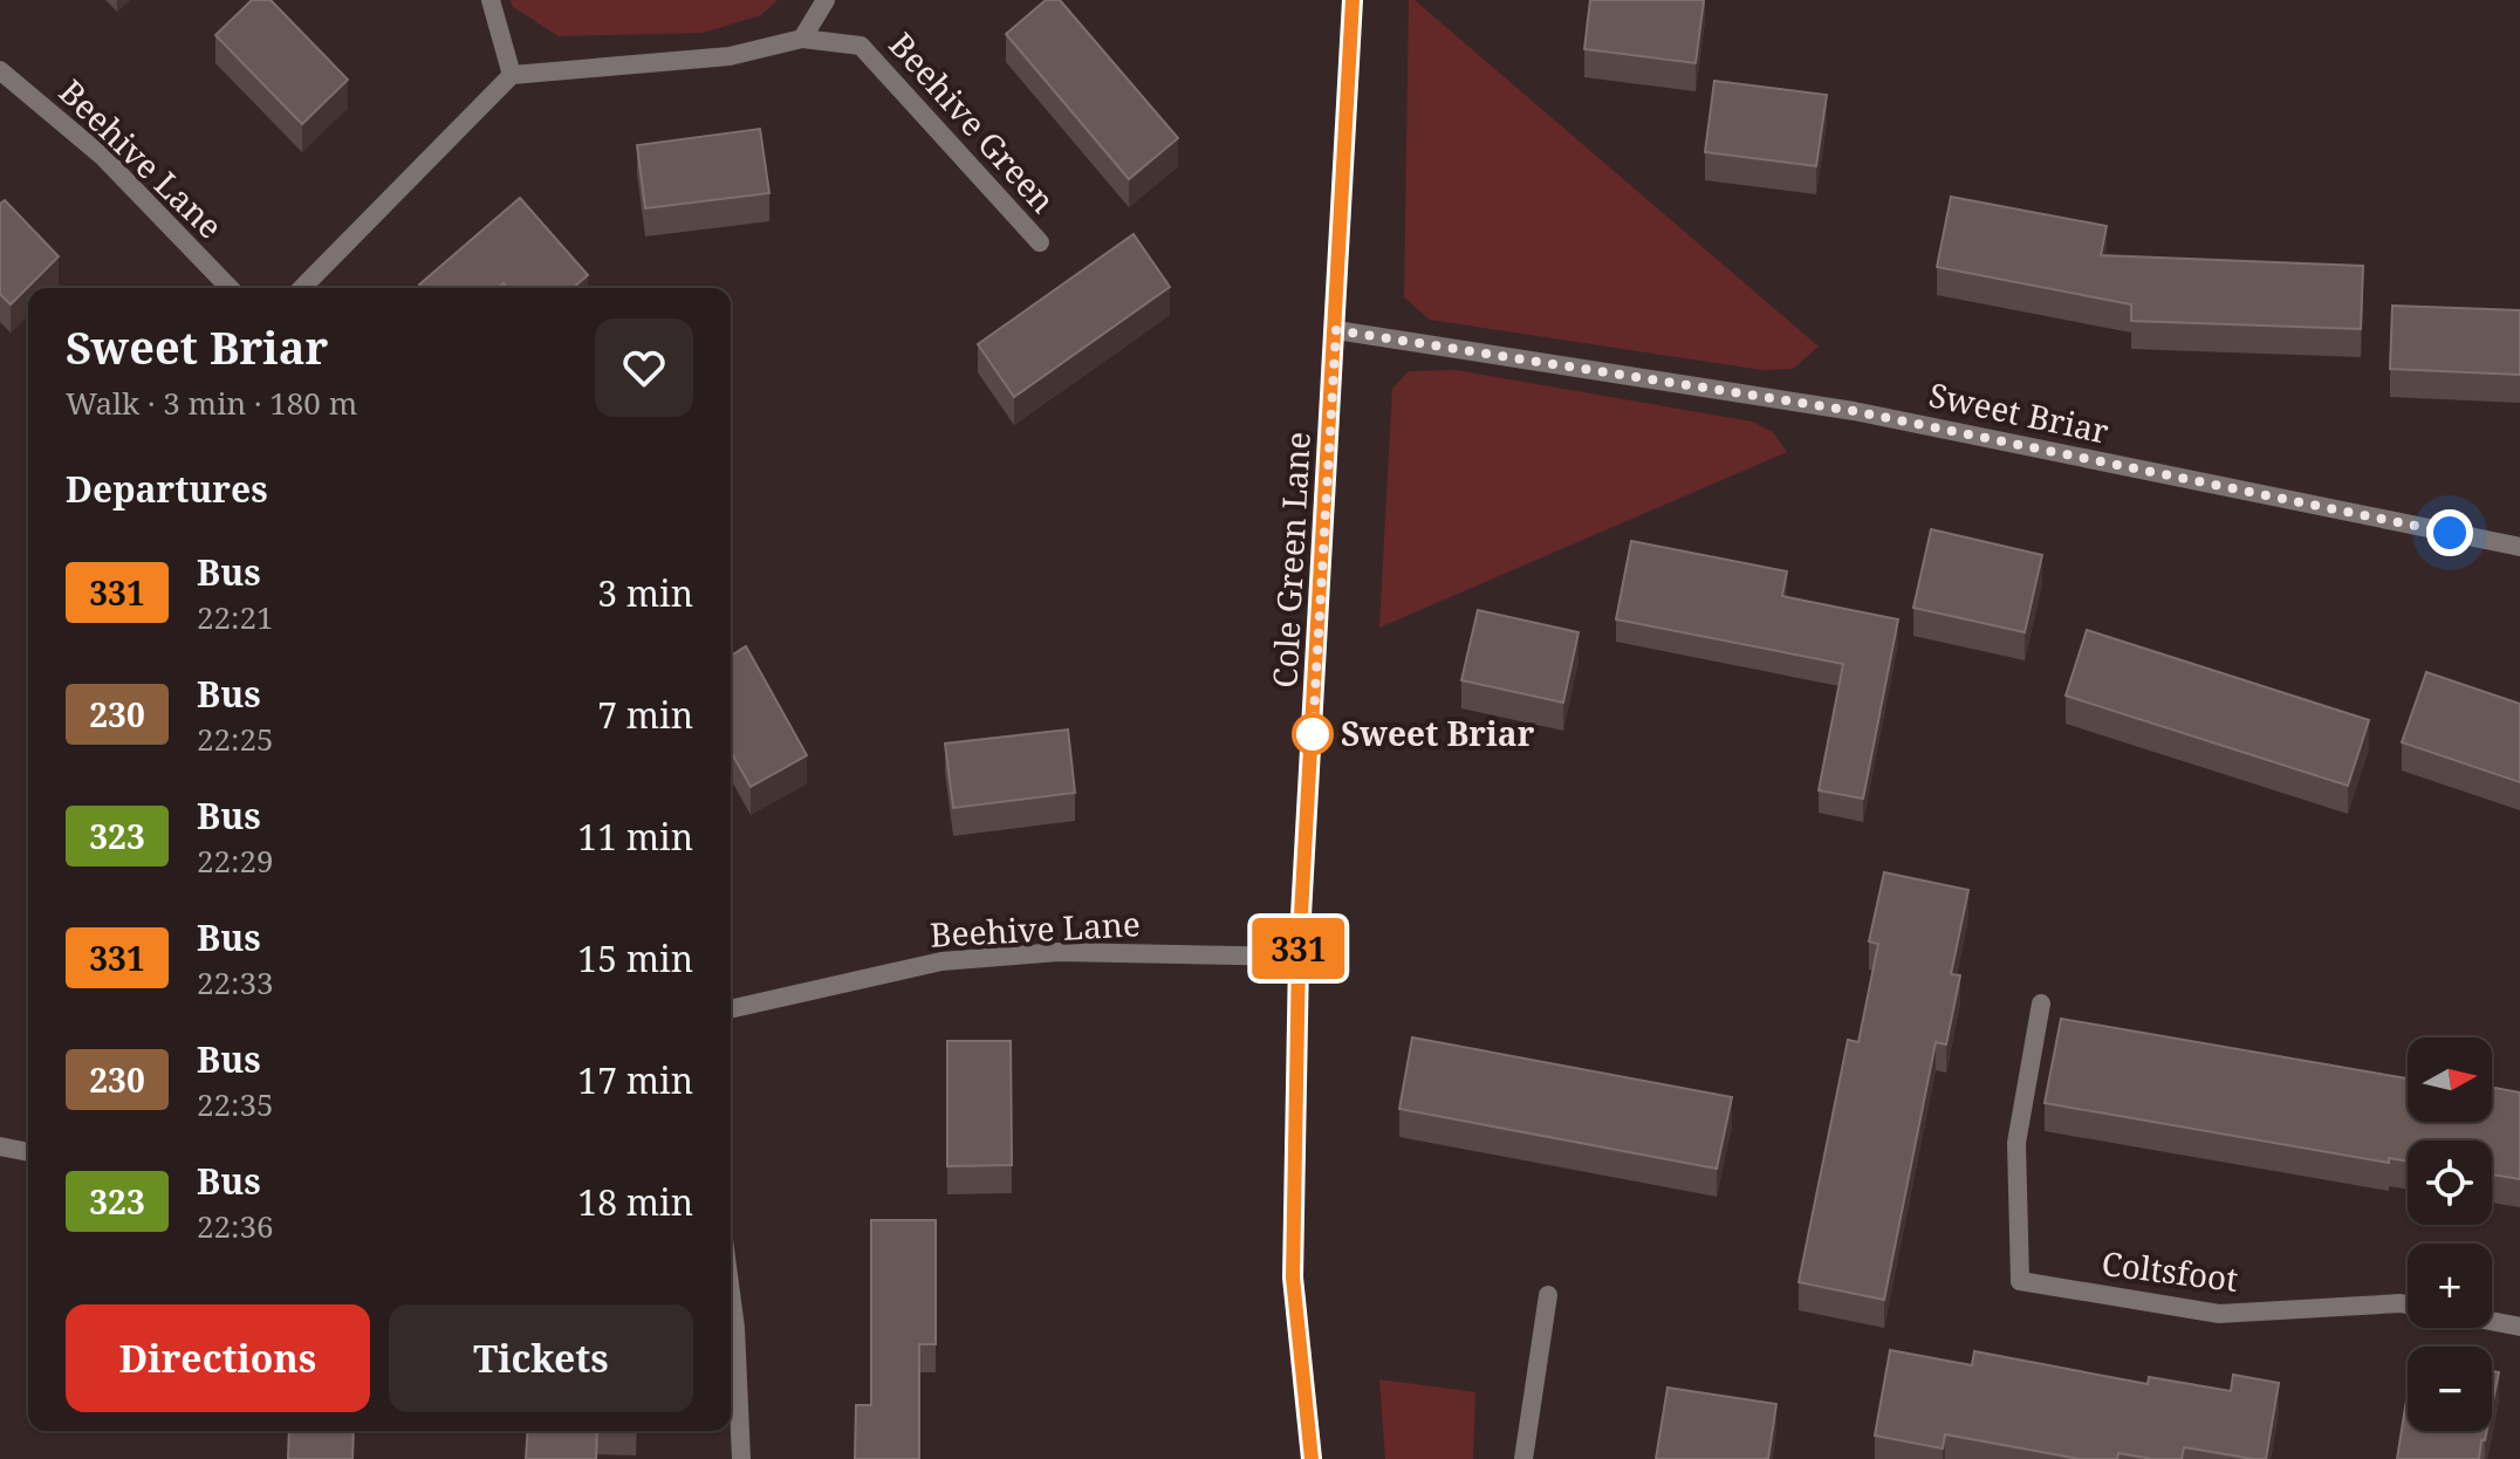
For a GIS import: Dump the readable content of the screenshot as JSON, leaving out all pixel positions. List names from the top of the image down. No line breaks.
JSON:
{"streets":{"street":["Beehive Green","Beehive Lane","Sweet Briar","Cole Green Lane","Coltsfoot"]},"crossings":[["Beehive Lane","Cole Green Lane"],["Sweet Briar","Cole Green Lane"]],"places":["Sweet Briar"],"lines":["bus line 331"],"north":"right","page":{"on_map":"331","heading":[["Sweet Briar","Walk · 3 min · 180 m"],"Departures"],"list":[{"mark":"331","name":"Bus","note":"22:21","value":"3 min"},{"mark":"230","name":"Bus","note":"22:25","value":"7 min"},{"mark":"323","name":"Bus","note":"22:29","value":"11 min"},{"mark":"331","name":"Bus","note":"22:33","value":"15 min"},{"mark":"230","name":"Bus","note":"22:35","value":"17 min"},{"mark":"323","name":"Bus","note":"22:36","value":"18 min"}],"map_buttons":["+","−"],"buttons":["Directions","Tickets"]}}
